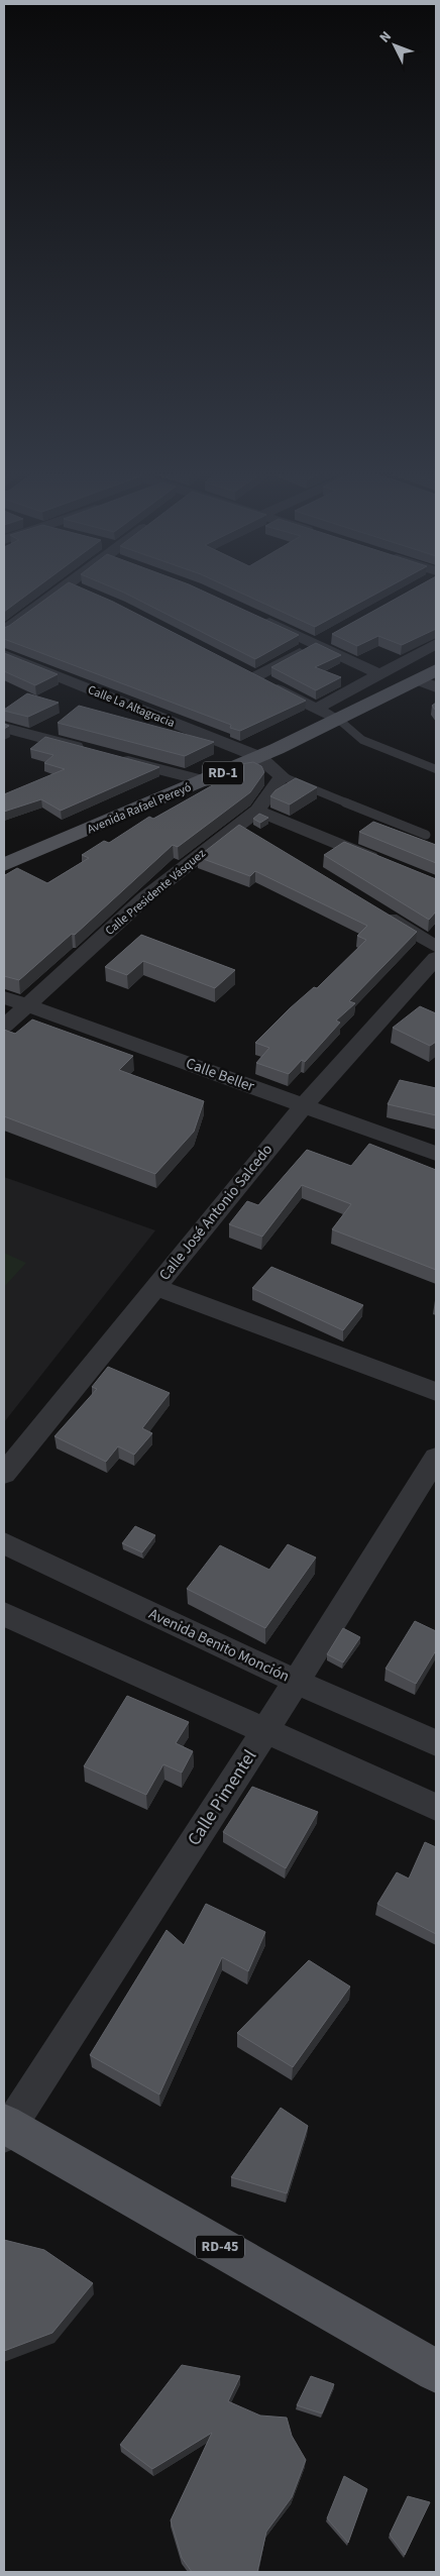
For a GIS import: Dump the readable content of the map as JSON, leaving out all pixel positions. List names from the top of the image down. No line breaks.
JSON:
{"streets":{"main road":["RD-1","Avenida Rafael Pereyó","RD-45"],"street":["Calle La Altagracia","Calle Presidente Vásquez","Calle Beller","Calle José Antonio Salcedo","Avenida Benito Monción","Calle Pimentel"]},"crossings":[["Calle La Altagracia","Avenida Rafael Pereyó"],["Calle Presidente Vásquez","Calle Beller"],["Calle Beller","Calle José Antonio Salcedo"],["Avenida Benito Monción","Calle Pimentel"],["Calle Pimentel","RD-45"]],"north":"top left"}
